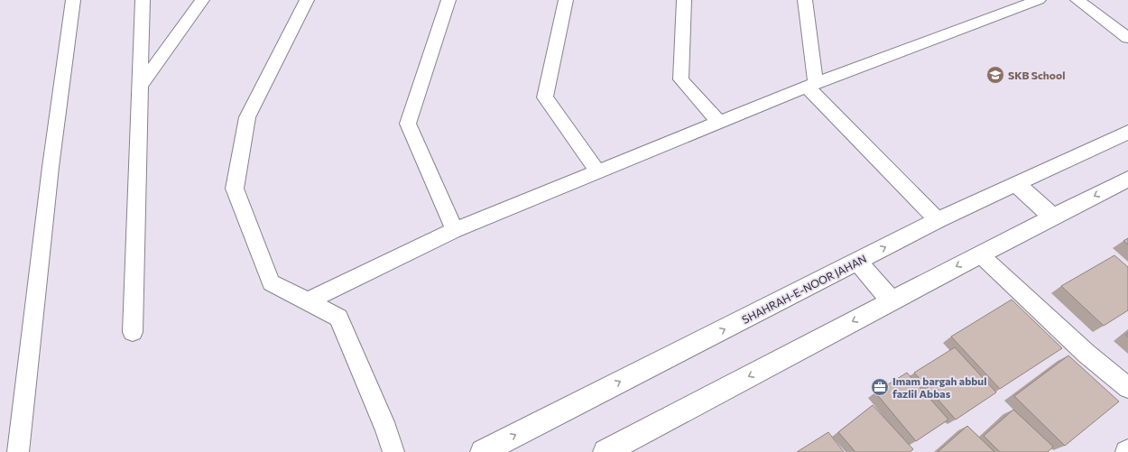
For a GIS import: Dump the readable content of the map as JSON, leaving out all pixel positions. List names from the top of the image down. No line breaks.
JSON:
{"streets":{"main road":["SHAHRAH-E-NOOR JAHAN"]},"places":{"school or university":["SKB School"],"office":["Imam bargah abbul fazlil Abbas"]}}
